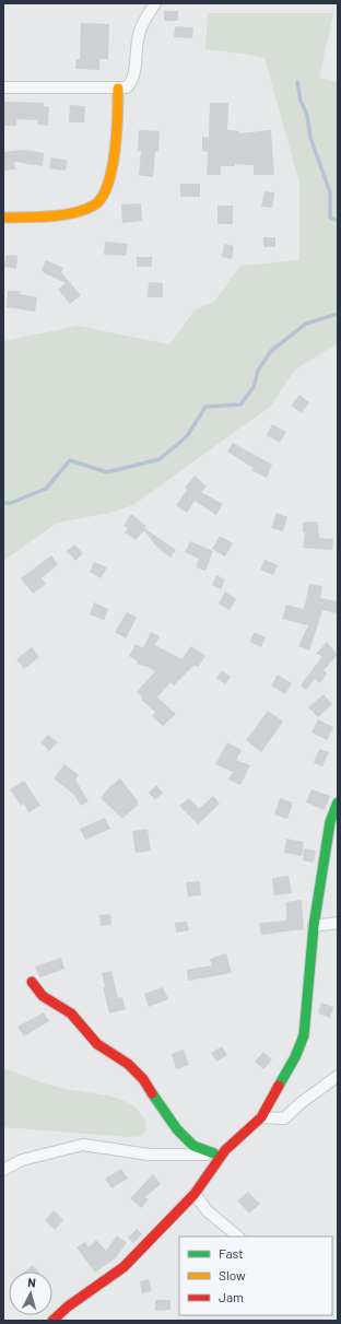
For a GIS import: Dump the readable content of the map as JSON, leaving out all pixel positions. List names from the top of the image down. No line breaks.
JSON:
{"legend":["Fast","Slow","Jam"],"north":"top"}
